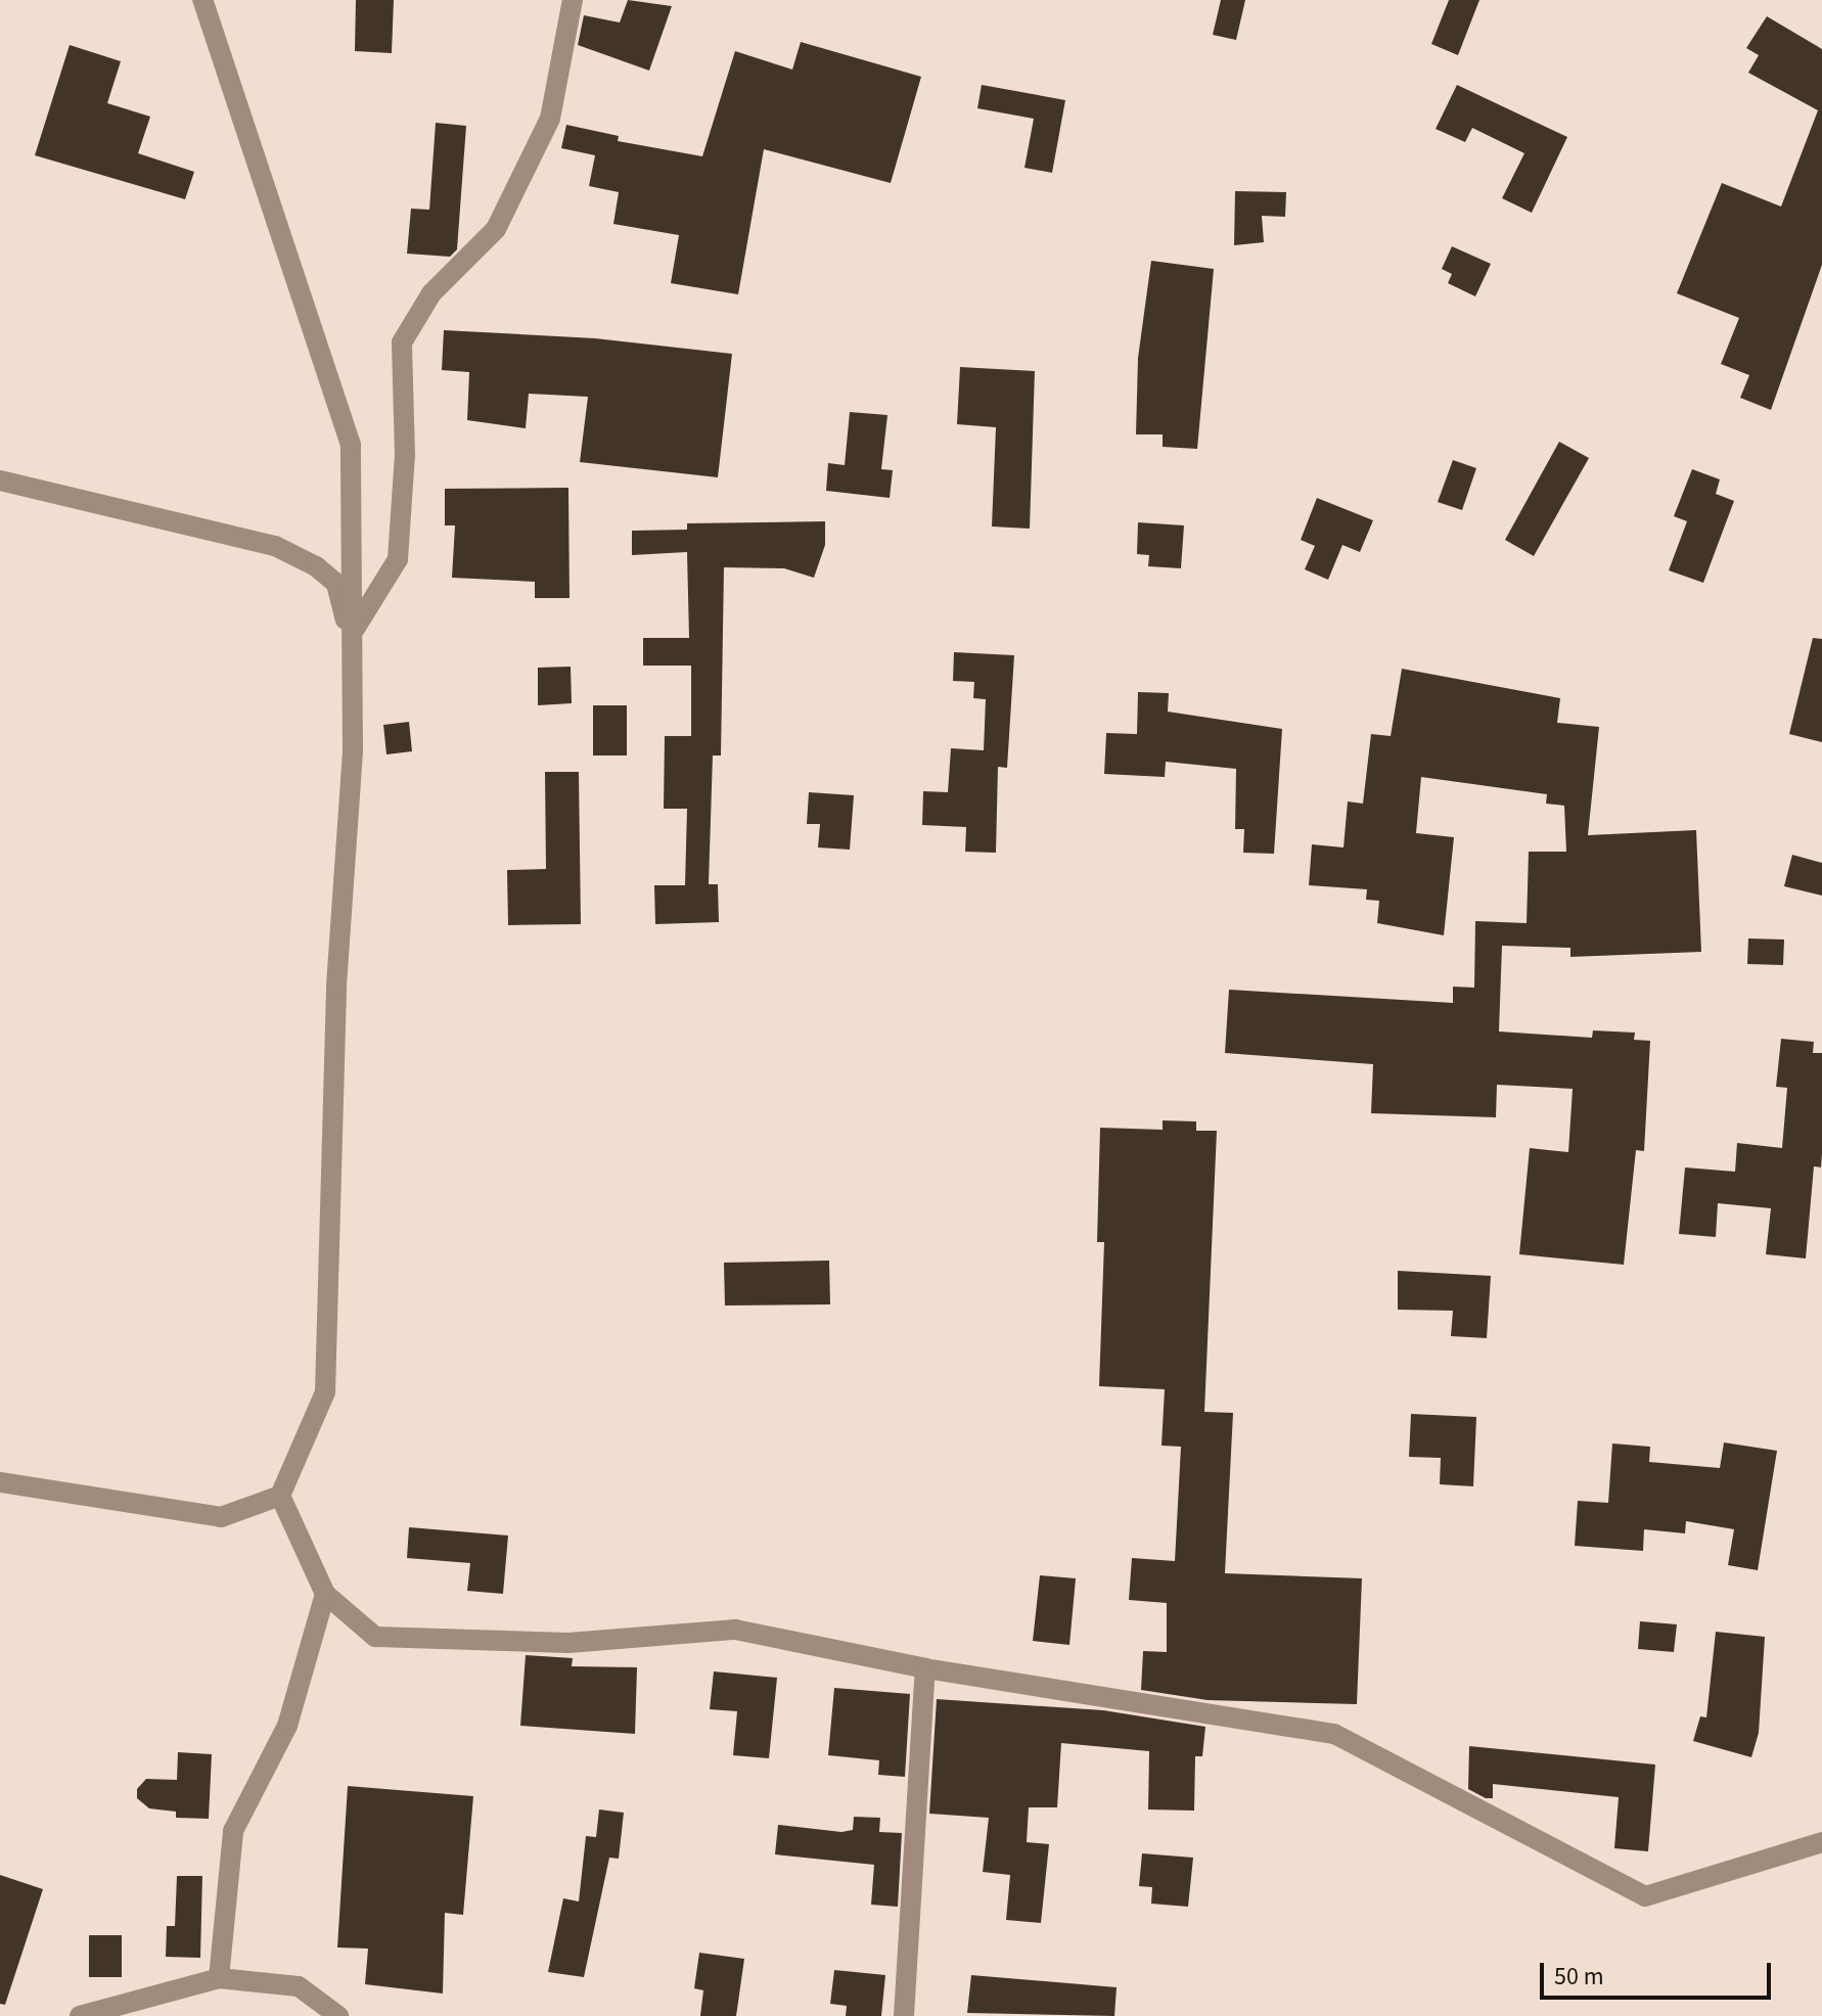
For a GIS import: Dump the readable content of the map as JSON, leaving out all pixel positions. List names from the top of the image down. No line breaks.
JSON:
{"scale_bar":"50 m"}
